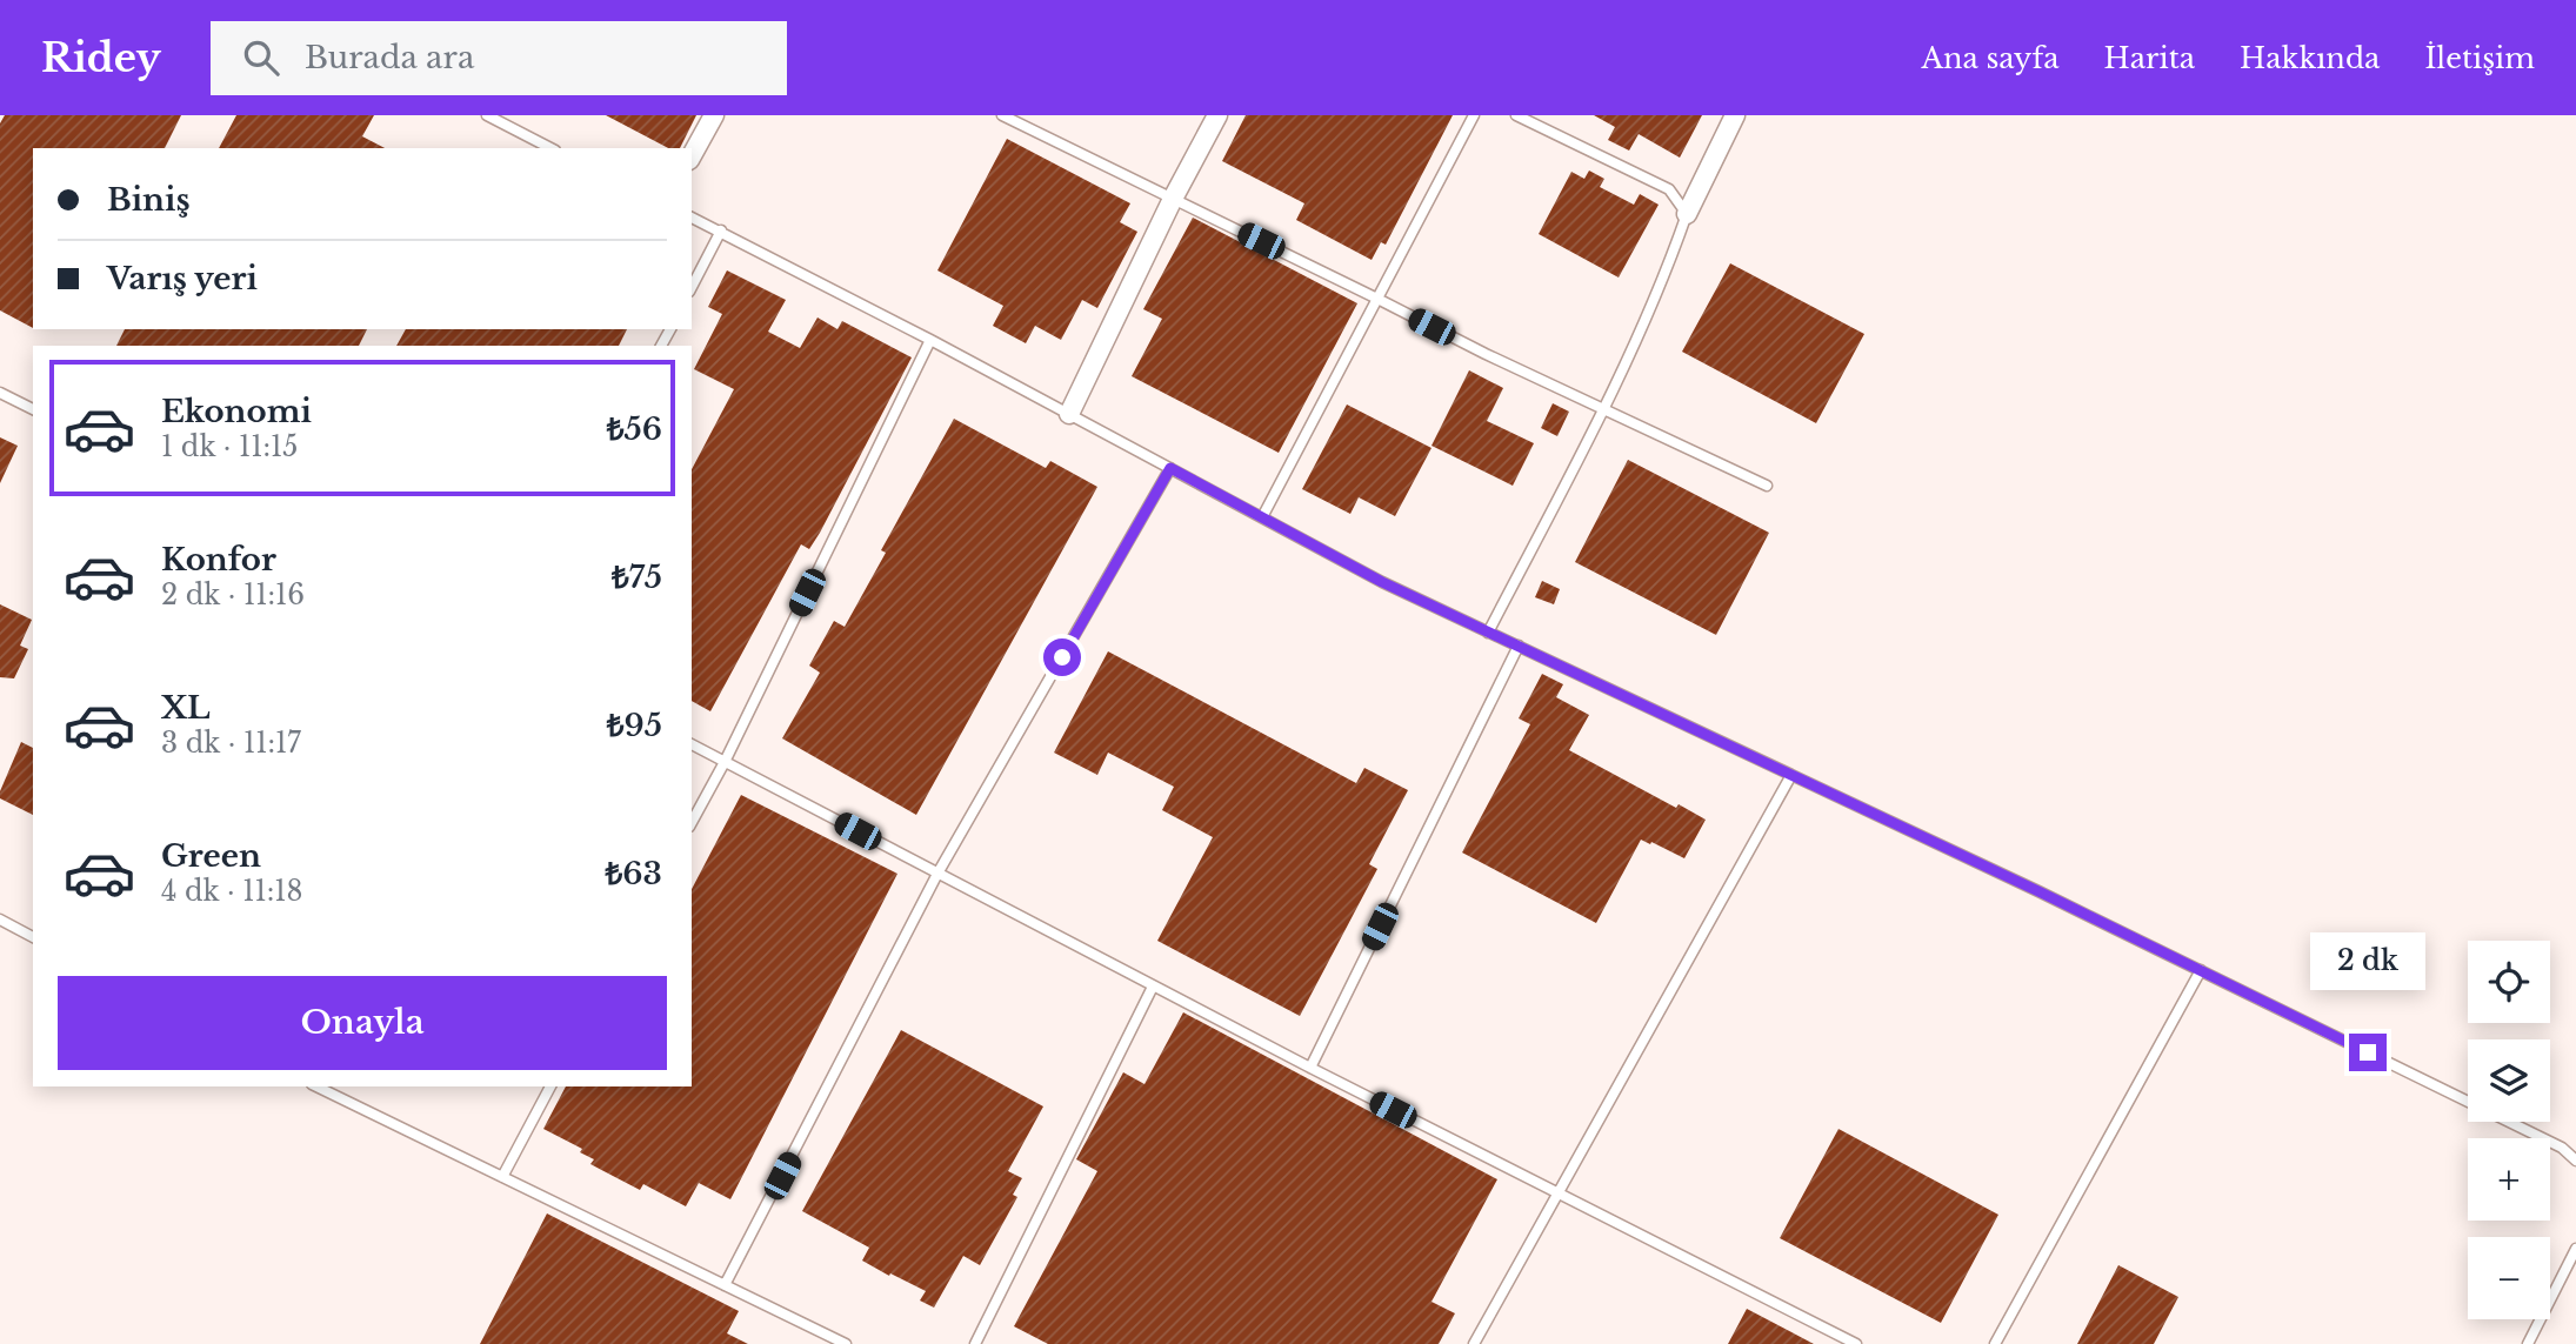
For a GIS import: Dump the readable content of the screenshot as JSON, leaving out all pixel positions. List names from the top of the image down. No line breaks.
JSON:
{"page":{"header":"Ridey","search":"Burada ara","nav":["Ana sayfa","Harita","Hakkında","İletişim"],"banner":["Biniş","Varış yeri"],"list":[{"name":"Ekonomi","note":"1 dk · 11:15","value":"₺56"},{"name":"Konfor","note":"2 dk · 11:16","value":"₺75"},{"name":"XL","note":"3 dk · 11:17","value":"₺95"},{"name":"Green","note":"4 dk · 11:18","value":"₺63"}],"bubble":"2 dk","map_buttons":["+","−"],"buttons":"Onayla"}}
